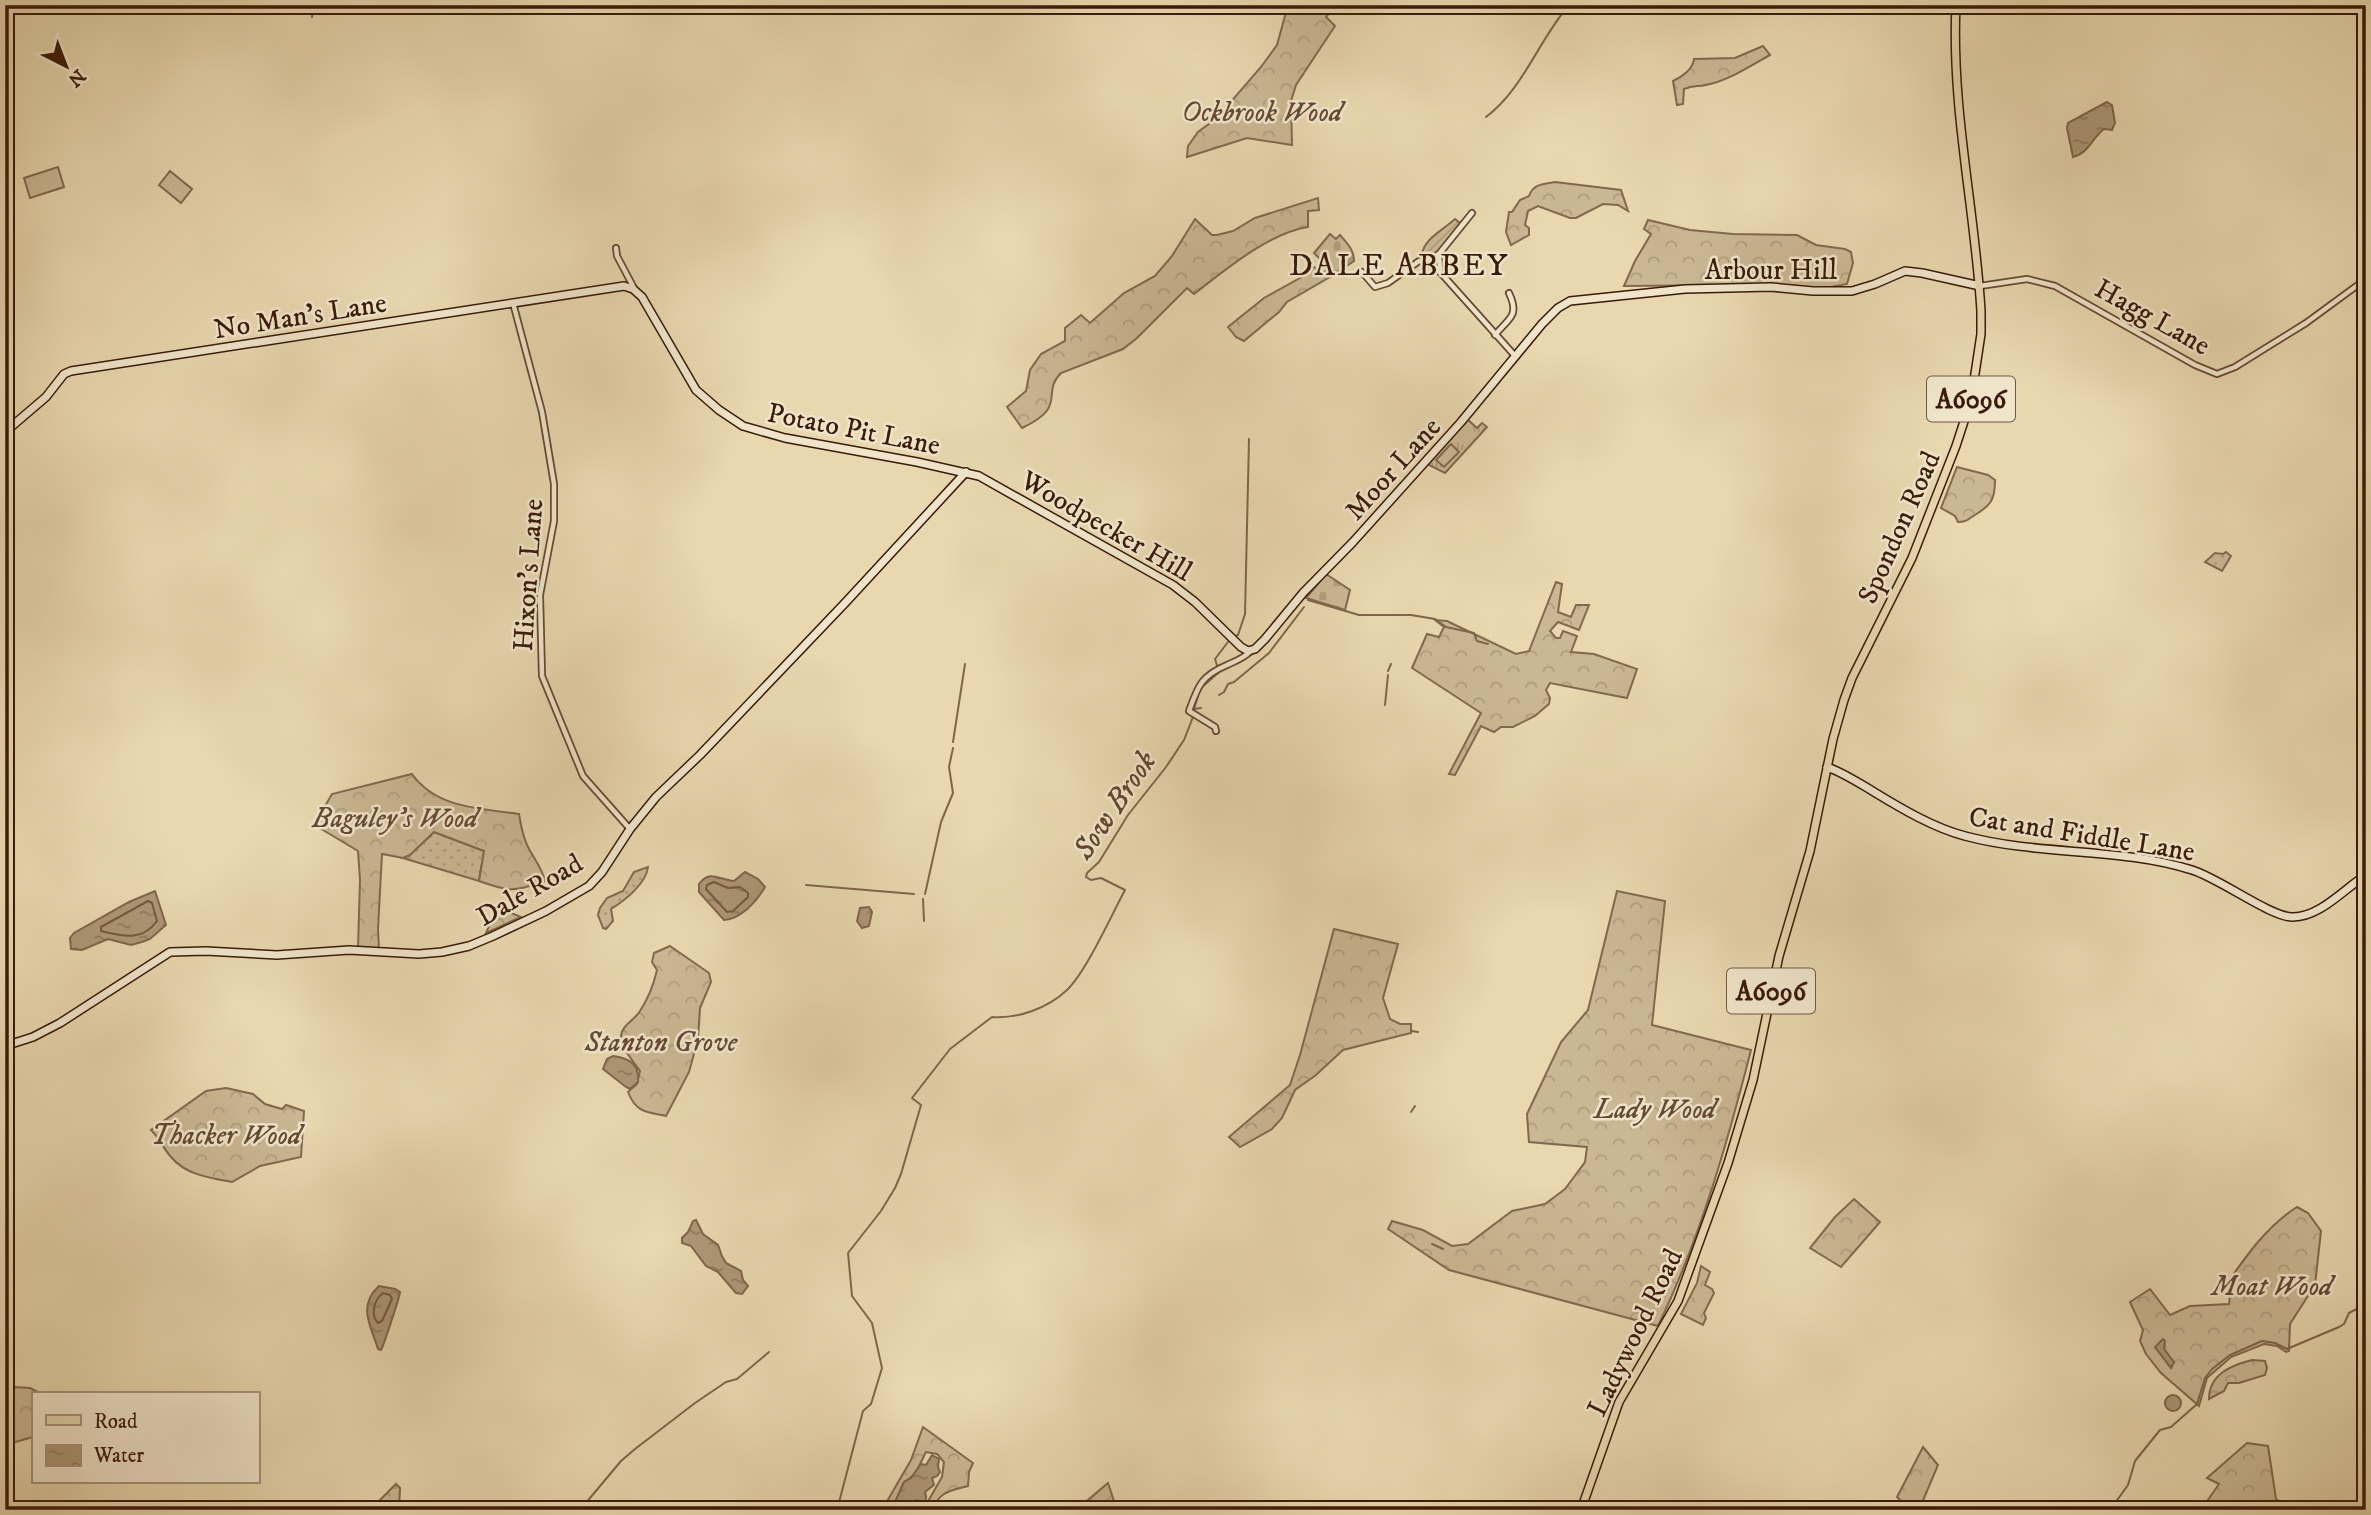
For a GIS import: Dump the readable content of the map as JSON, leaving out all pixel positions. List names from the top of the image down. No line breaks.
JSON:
{"streets":{"main road":["A6096","Spondon Road","Ladywood Road"],"street":["Arbour Hill","No Man's Lane","Hagg Lane","Potato Pit Lane","Moor Lane","Woodpecker Hill","Hixon's Lane","Cat and Fiddle Lane","Dale Road"]},"crossings":[["Arbour Hill","Hagg Lane"],["Arbour Hill","Moor Lane"],["Arbour Hill","Spondon Road"],["No Man's Lane","Hixon's Lane"],["Hagg Lane","Spondon Road"],["Potato Pit Lane","Woodpecker Hill"],["Potato Pit Lane","Dale Road"],["Moor Lane","Woodpecker Hill"],["Woodpecker Hill","Dale Road"],["Spondon Road","Cat and Fiddle Lane"],["Spondon Road","Ladywood Road"],["Hixon's Lane","Dale Road"],["Cat and Fiddle Lane","Ladywood Road"]],"districts":["DALE ABBEY"],"water":["Sow Brook"],"parks":["Ockbrook Wood","Baguley's Wood","Stanton Grove","Lady Wood","Thacker Wood","Moat Wood"],"legend":["Road","Water"],"north":"bottom right"}
